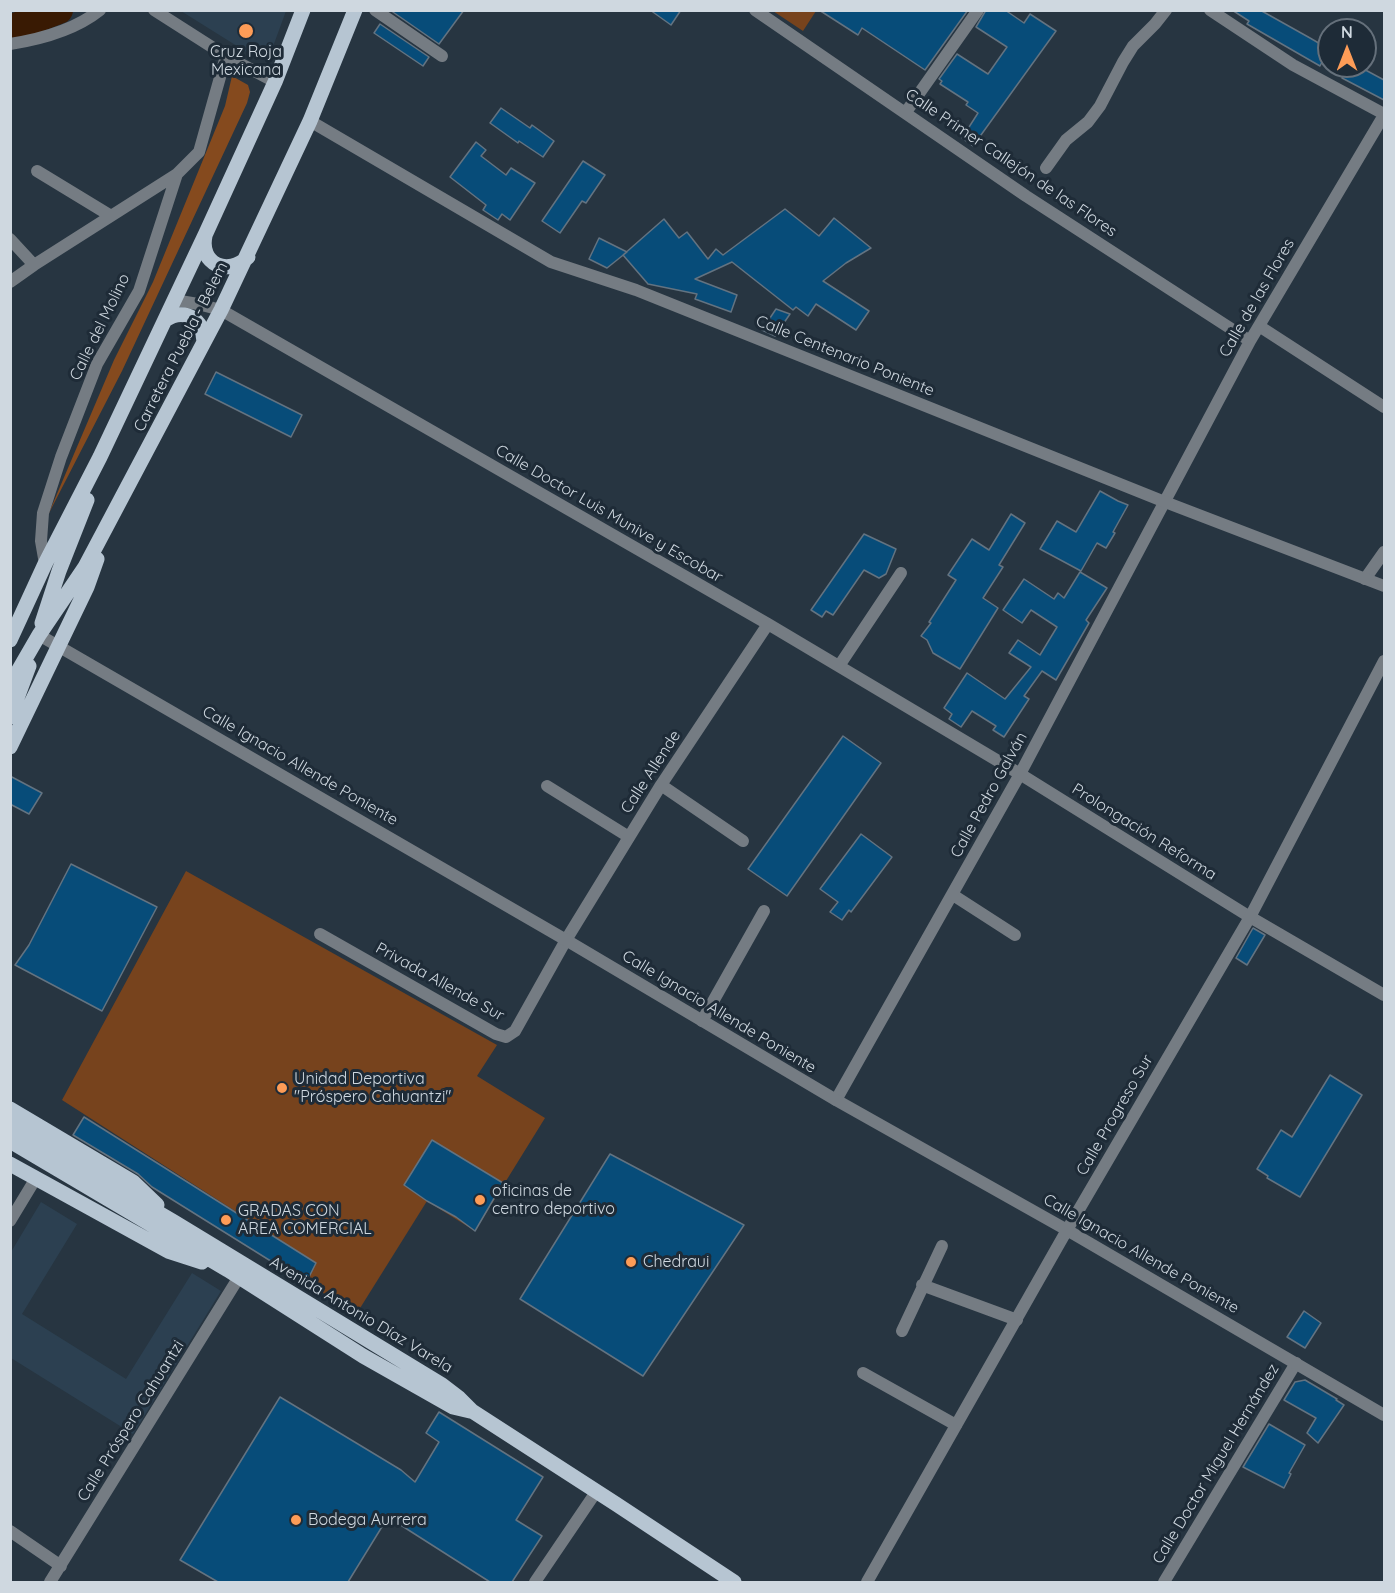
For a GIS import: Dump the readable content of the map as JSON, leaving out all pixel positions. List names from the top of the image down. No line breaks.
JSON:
{"streets":{"main road":["Carretera Puebla - Belem","Avenida Antonio Díaz Varela"],"street":["Calle Primer Callejón de las Flores","Calle de las Flores","Calle del Molino","Calle Centenario Poniente","Calle Doctor Luis Munive y Escobar","Calle Ignacio Allende Poniente","Calle Allende","Calle Pedro Galván","Prolongación Reforma","Privada Allende Sur","Calle Progreso Sur","Calle Próspero Cahuantzi","Calle Doctor Miguel Hernández"]},"crossings":[["Calle Primer Callejón de las Flores","Calle de las Flores"],["Calle de las Flores","Calle Centenario Poniente"],["Calle de las Flores","Calle Pedro Galván"],["Calle del Molino","Carretera Puebla - Belem"],["Carretera Puebla - Belem","Calle Centenario Poniente"],["Carretera Puebla - Belem","Calle Doctor Luis Munive y Escobar"],["Carretera Puebla - Belem","Calle Ignacio Allende Poniente"],["Calle Centenario Poniente","Calle Pedro Galván"],["Calle Doctor Luis Munive y Escobar","Calle Allende"],["Calle Doctor Luis Munive y Escobar","Calle Pedro Galván"],["Calle Doctor Luis Munive y Escobar","Prolongación Reforma"],["Calle Ignacio Allende Poniente","Calle Allende"],["Calle Ignacio Allende Poniente","Calle Pedro Galván"],["Calle Ignacio Allende Poniente","Privada Allende Sur"],["Calle Ignacio Allende Poniente","Calle Progreso Sur"],["Calle Ignacio Allende Poniente","Calle Doctor Miguel Hernández"],["Calle Allende","Privada Allende Sur"],["Calle Pedro Galván","Prolongación Reforma"],["Prolongación Reforma","Calle Progreso Sur"],["Avenida Antonio Díaz Varela","Calle Próspero Cahuantzi"]],"places":["Cruz Roja Mexicana","Unidad Deportiva \"Próspero Cahuantzi\"","oficinas de centro deportivo","GRADAS CON AREA COMERCIAL","Chedraui","Bodega Aurrera"],"north":"top"}
